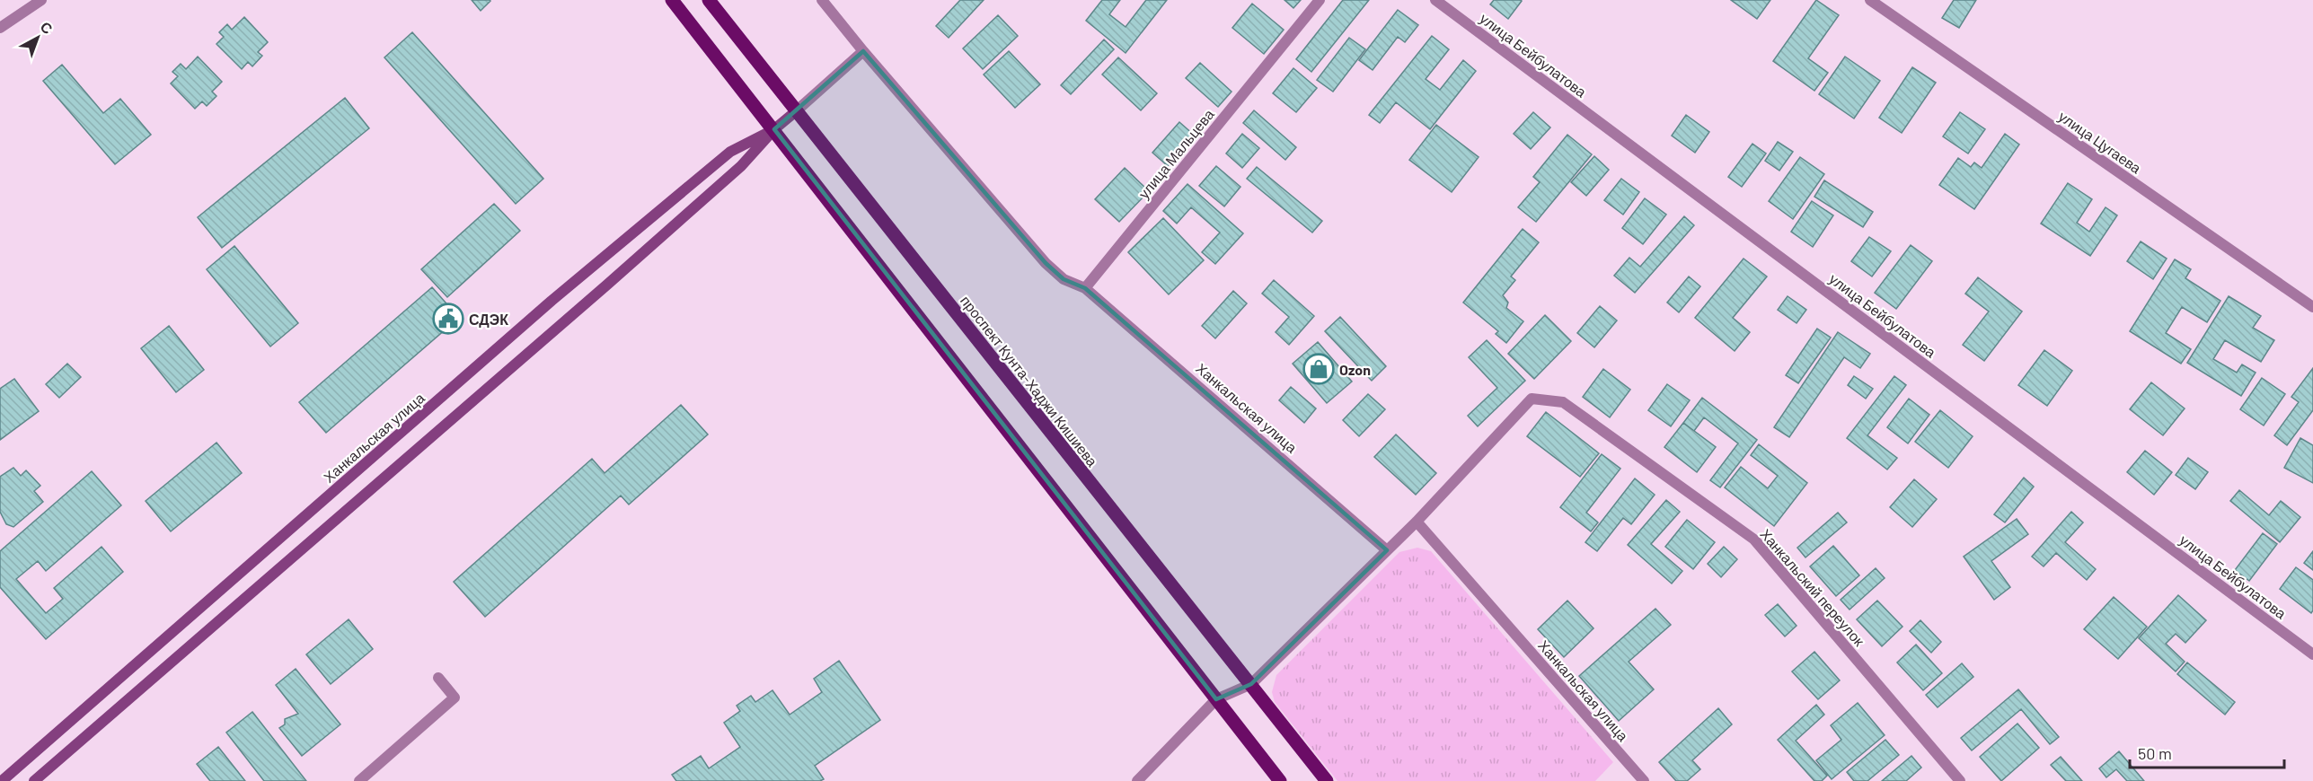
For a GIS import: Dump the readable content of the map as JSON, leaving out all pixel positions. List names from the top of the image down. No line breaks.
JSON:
{"streets":{"main road":["проспект Кунта-Хаджи Кишиева"],"street":["улица Бейбулатова","улица Цугаева","улица Мальцева","Ханкальская улица","Ханкальский переулок"]},"crossings":[["улица Мальцева","Ханкальская улица"],["проспект Кунта-Хаджи Кишиева","Ханкальская улица"],["Ханкальская улица","Ханкальский переулок"]],"places":{"public building":["СДЭК"],"shop":["Ozon"]},"scale_bar":"50 m","north":"top right"}
